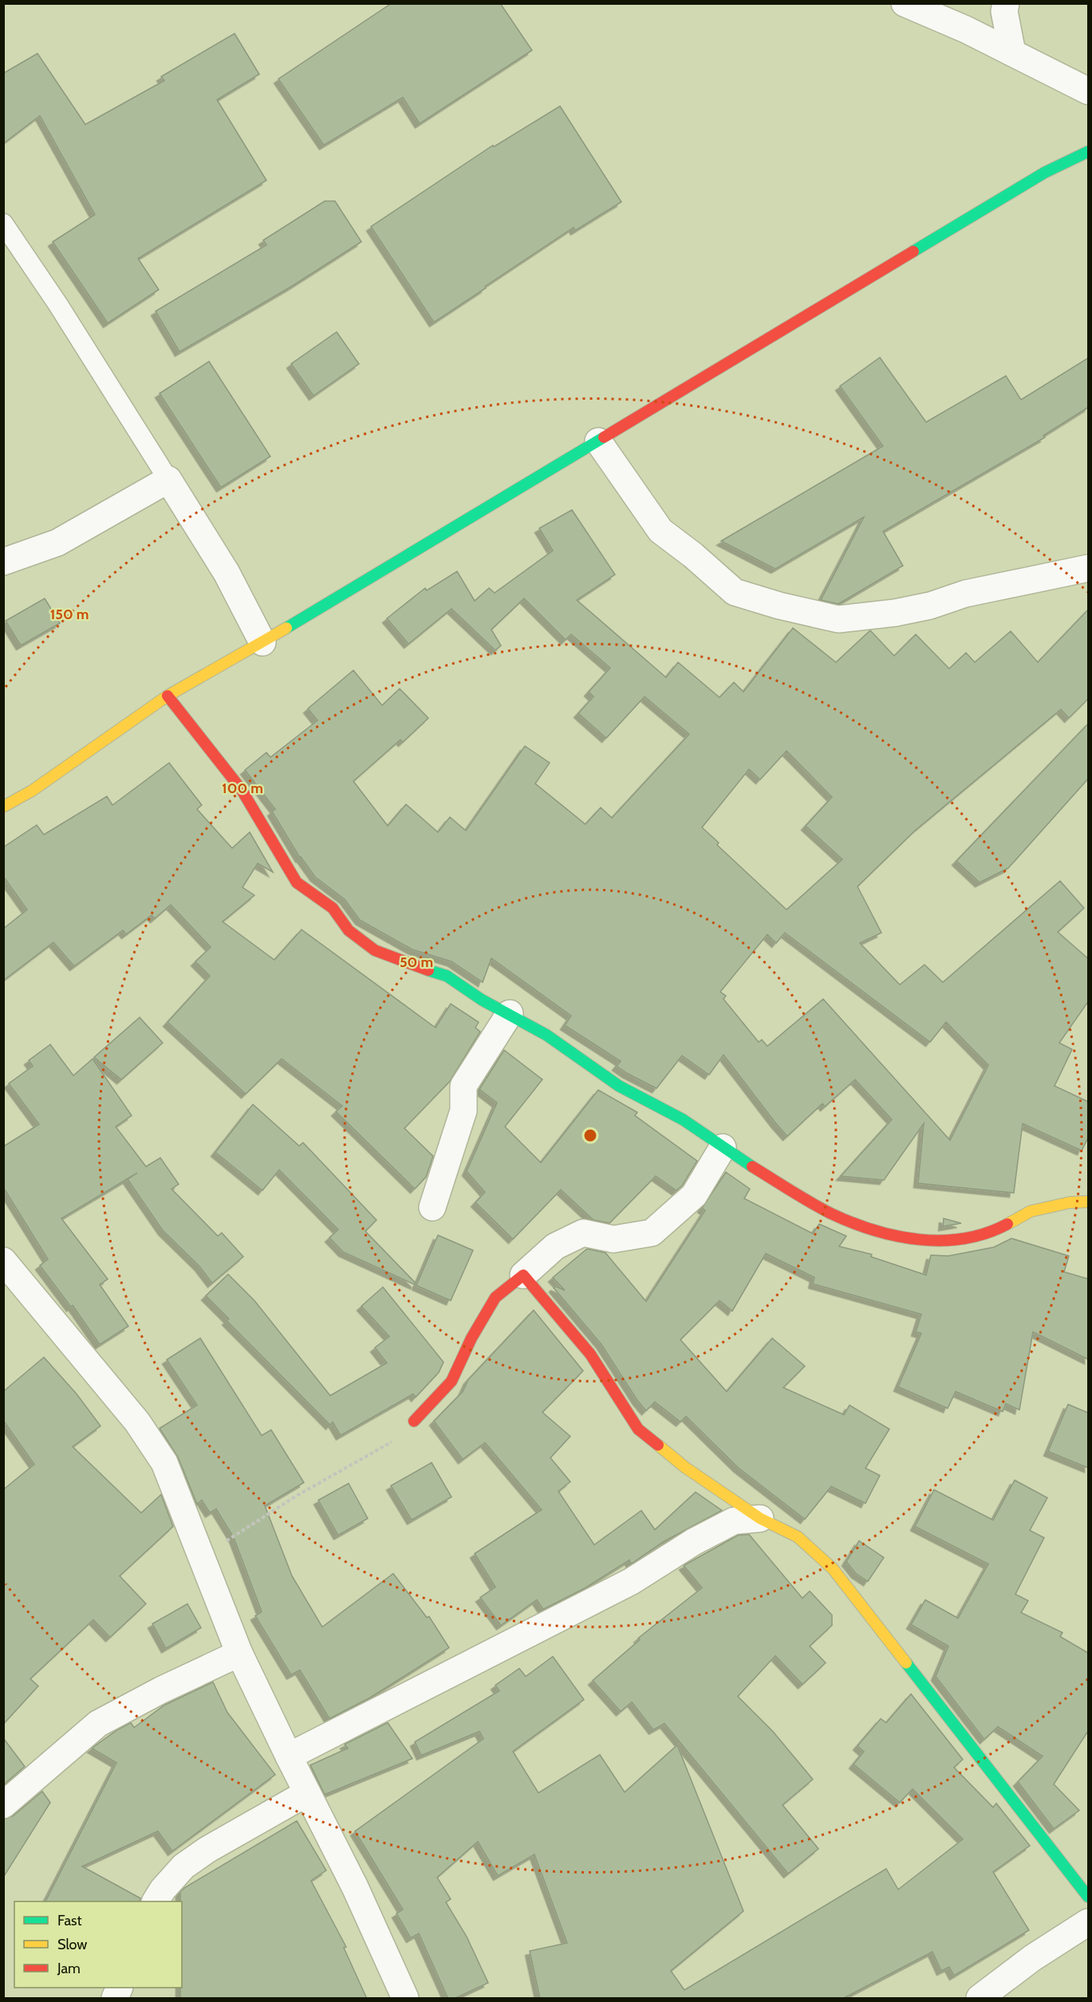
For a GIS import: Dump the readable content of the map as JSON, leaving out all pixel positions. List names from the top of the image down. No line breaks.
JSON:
{"legend":["Fast","Slow","Jam"],"rings":["150 m","100 m","50 m"]}
